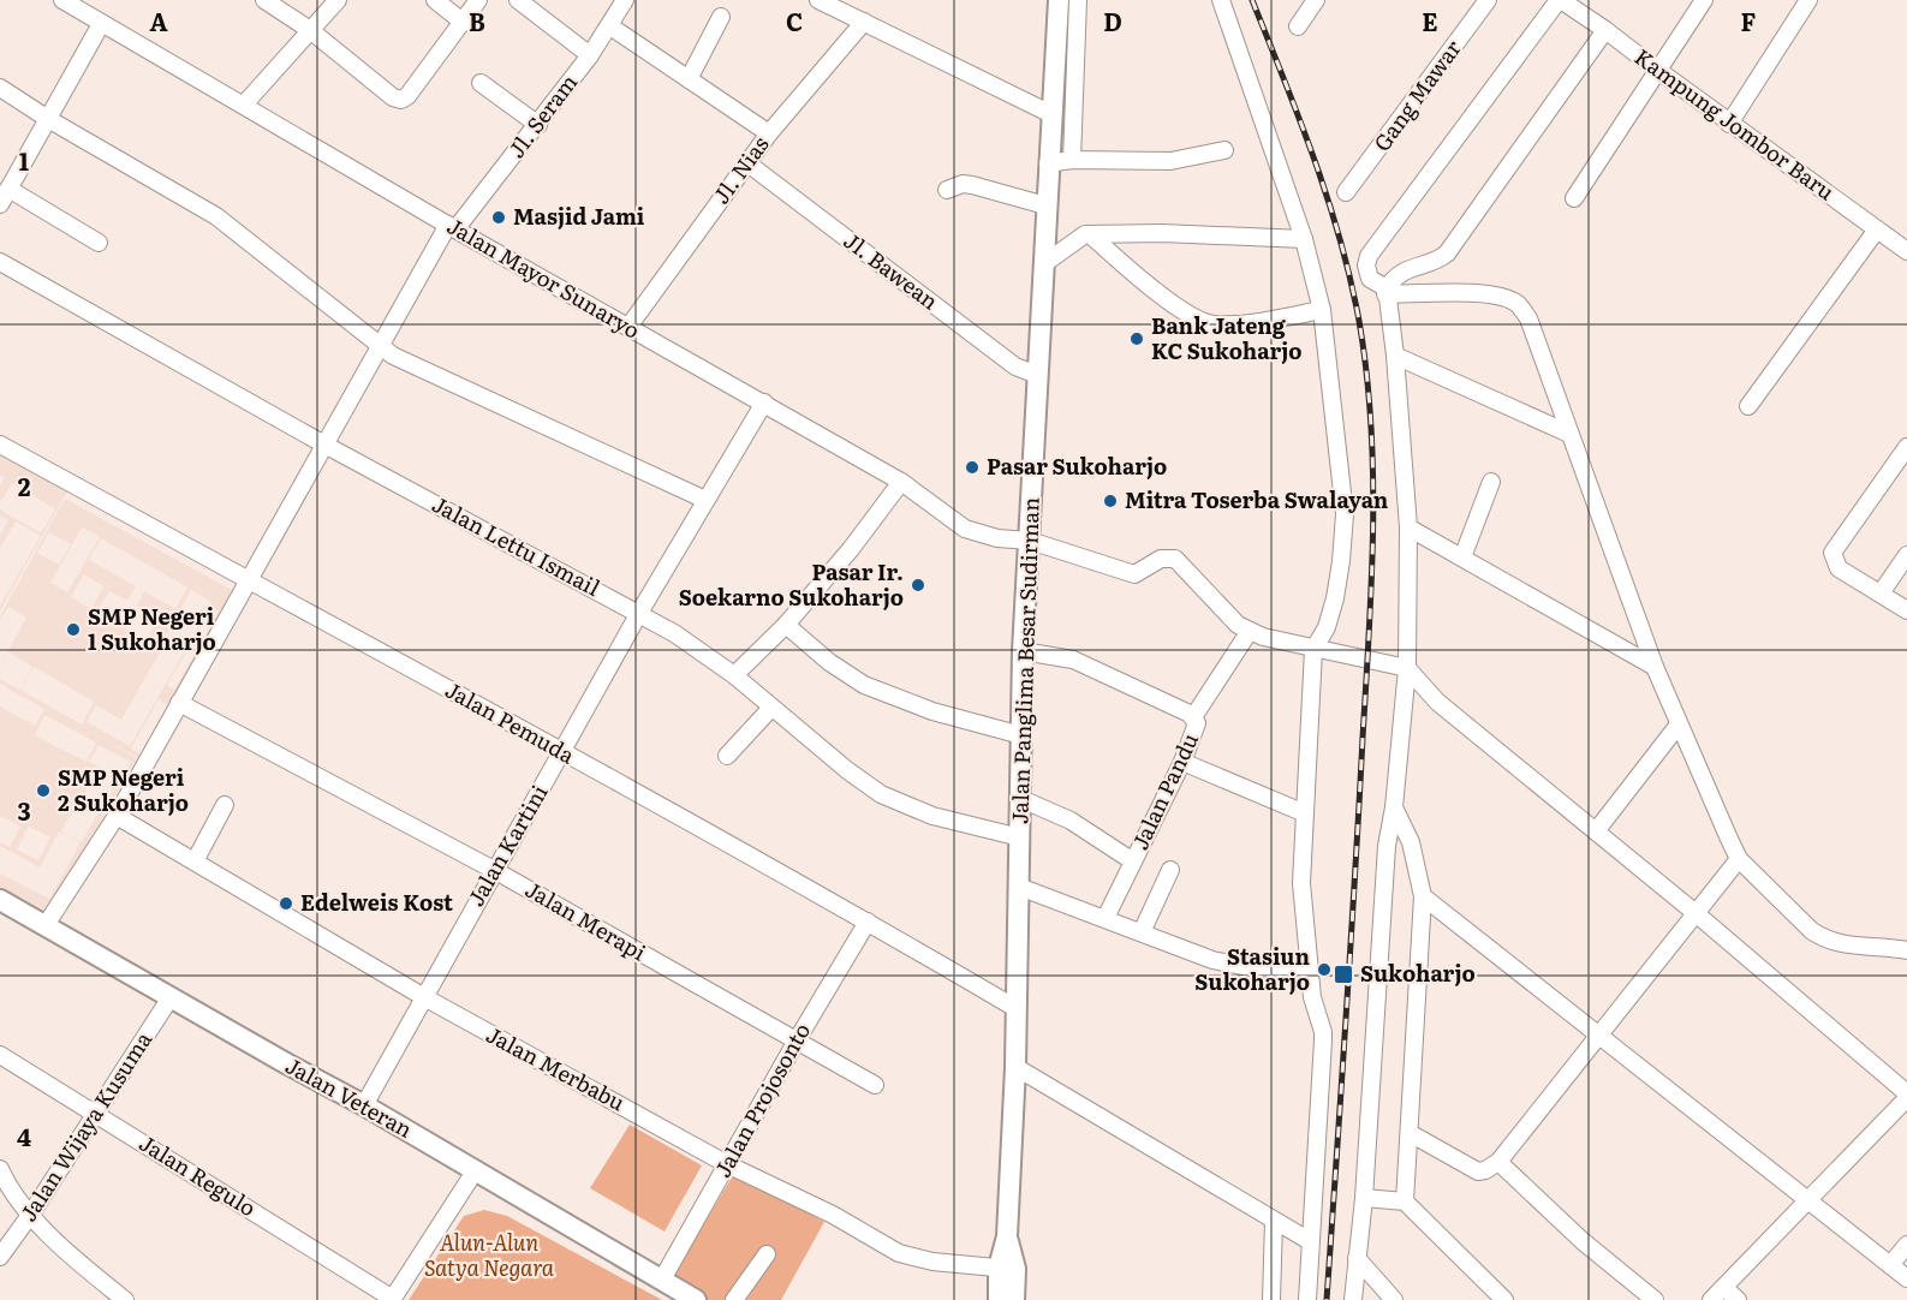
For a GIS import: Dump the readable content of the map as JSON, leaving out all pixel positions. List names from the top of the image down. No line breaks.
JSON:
{"streets":{"main road":["Jalan Panglima Besar Sudirman","Jalan Veteran"],"street":["Gang Mawar","Jl. Seram","Kampung Jombor Baru","Jl. Nias","Jl. Bawean","Jalan Mayor Sunaryo","Jalan Lettu Ismail","Jalan Pemuda","Jalan Pandu","Jalan Kartini","Jalan Merapi","Jalan Merbabu","Jalan Projosonto","Jalan Wijaya Kusuma","Jalan Regulo"]},"crossings":[["Jl. Seram","Jalan Mayor Sunaryo"],["Jl. Seram","Jalan Lettu Ismail"],["Jl. Seram","Jalan Pemuda"],["Jl. Seram","Jalan Merapi"],["Jl. Seram","Jalan Merbabu"],["Jl. Seram","Jalan Veteran"],["Jl. Nias","Jl. Bawean"],["Jl. Nias","Jalan Mayor Sunaryo"],["Jl. Bawean","Jalan Panglima Besar Sudirman"],["Jalan Mayor Sunaryo","Jalan Panglima Besar Sudirman"],["Jalan Mayor Sunaryo","Jalan Kartini"],["Jalan Lettu Ismail","Jalan Panglima Besar Sudirman"],["Jalan Lettu Ismail","Jalan Kartini"],["Jalan Panglima Besar Sudirman","Jalan Pemuda"],["Jalan Panglima Besar Sudirman","Jalan Pandu"],["Jalan Panglima Besar Sudirman","Jalan Merbabu"],["Jalan Pemuda","Jalan Kartini"],["Jalan Pemuda","Jalan Projosonto"],["Jalan Kartini","Jalan Merapi"],["Jalan Kartini","Jalan Merbabu"],["Jalan Kartini","Jalan Veteran"],["Jalan Merapi","Jalan Projosonto"],["Jalan Merbabu","Jalan Projosonto"],["Jalan Veteran","Jalan Projosonto"],["Jalan Veteran","Jalan Wijaya Kusuma"],["Jalan Wijaya Kusuma","Jalan Regulo"]],"parks":["Alun-Alun Satya Negara"],"places":{"other":["Masjid Jami","Bank Jateng KC Sukoharjo","Pasar Sukoharjo","Mitra Toserba Swalayan","Pasar Ir. Soekarno Sukoharjo","SMP Negeri 1 Sukoharjo","SMP Negeri 2 Sukoharjo","Edelweis Kost","Stasiun Sukoharjo"],"transit":["Sukoharjo"]},"grid":{"columns":["A","B","C","D","E","F"],"rows":["1","2","3","4"]}}
